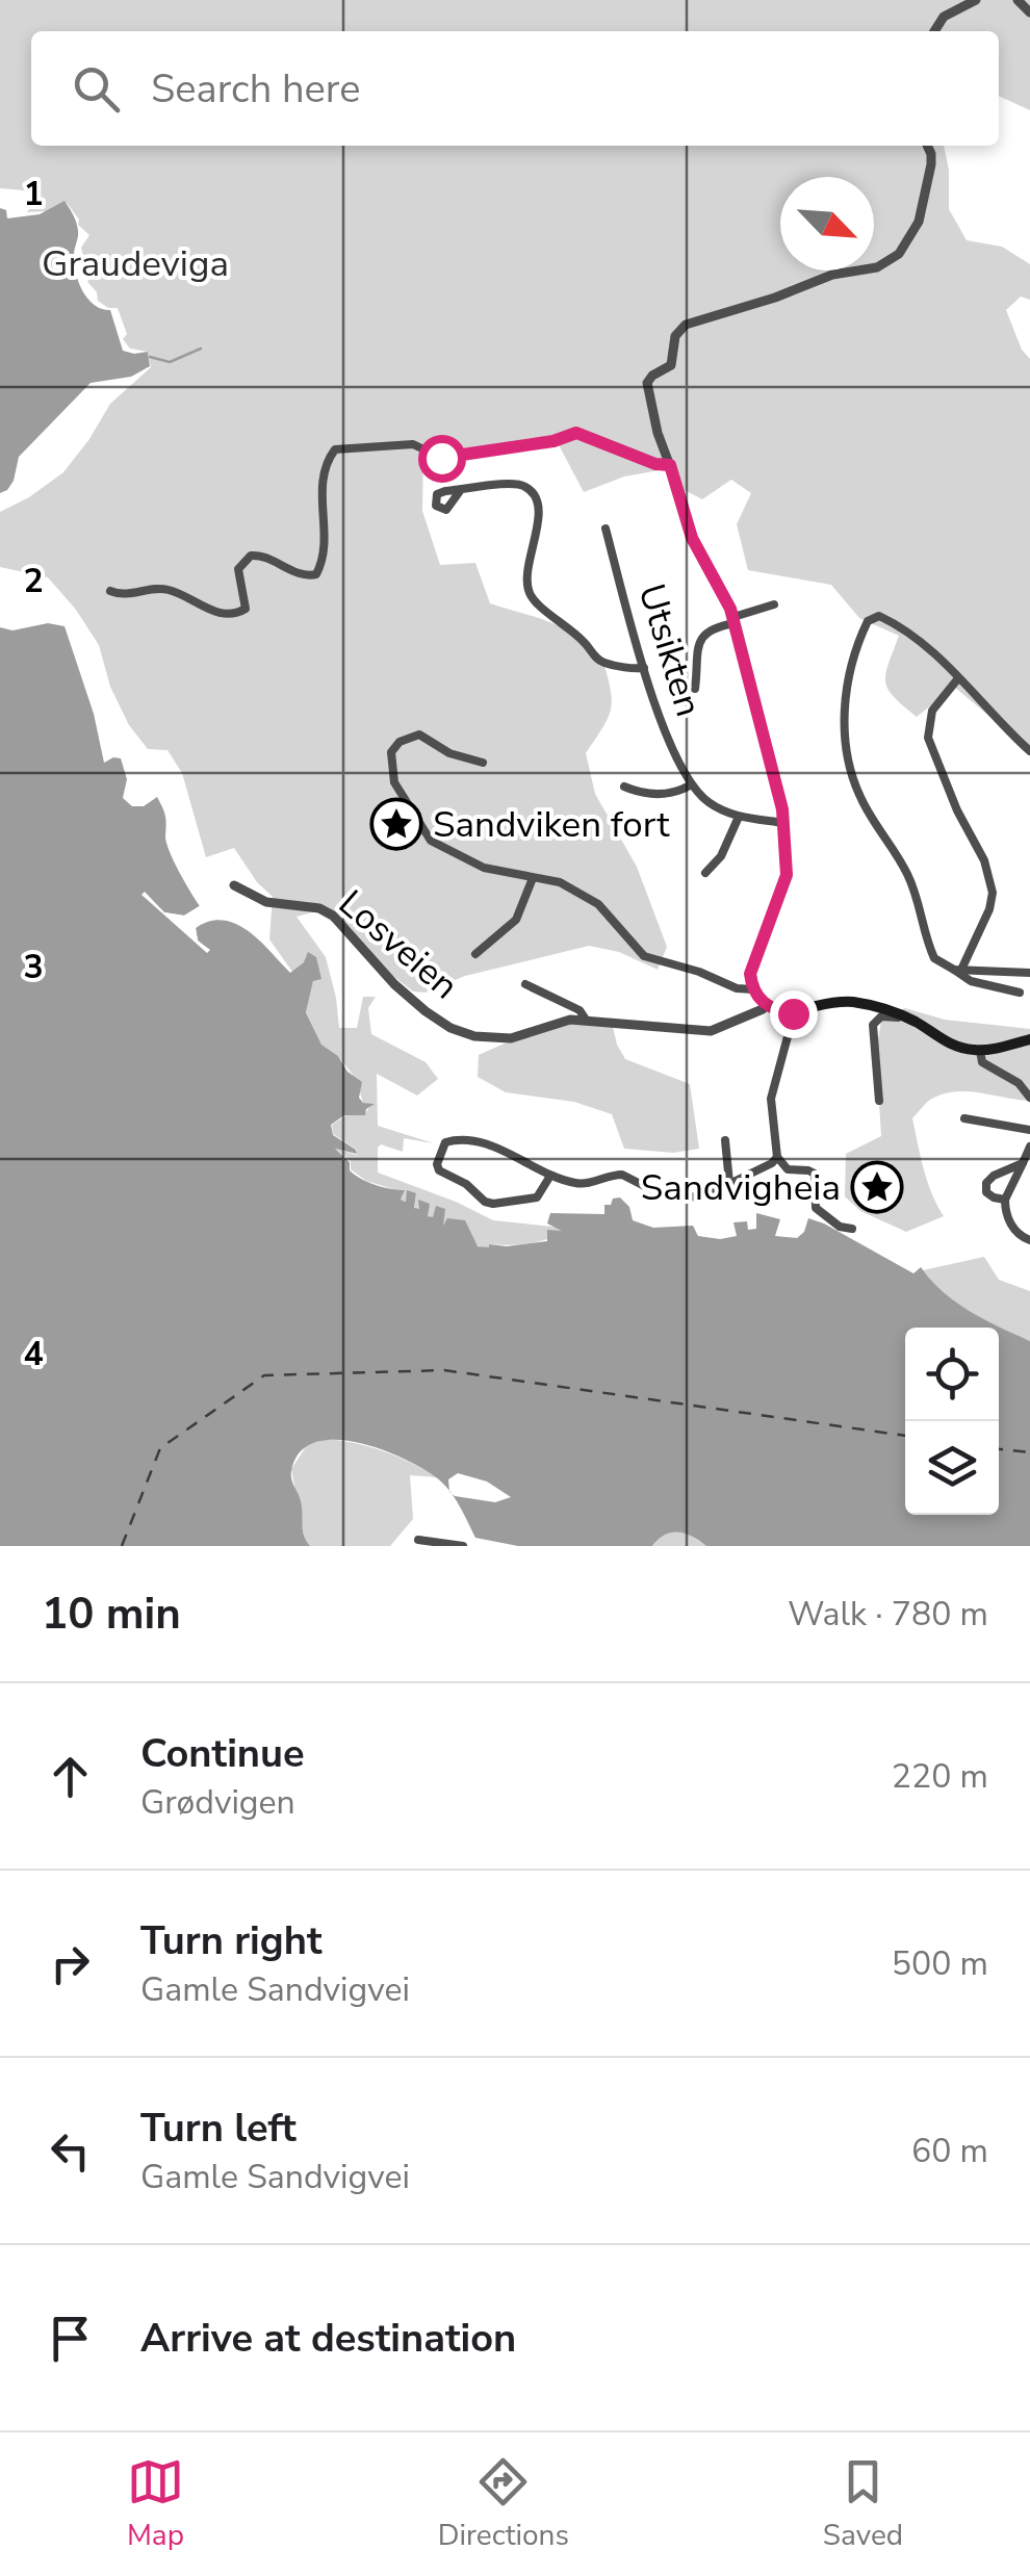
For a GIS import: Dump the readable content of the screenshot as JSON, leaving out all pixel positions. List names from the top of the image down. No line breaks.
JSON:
{"streets":{"street":["Utsikten","Losveien"]},"parks":["Graudeviga"],"places":{"place":["Sandviken fort","Sandvigheia"]},"north":"bottom right","page":{"search":"Search here","heading":["10 min","Walk · 780 m"],"list":[["Continue","Grødvigen","220 m"],["Turn right","Gamle Sandvigvei","500 m"],["Turn left","Gamle Sandvigvei","60 m"],"Arrive at destination"],"nav":["Map","Directions","Saved"]},"grid":{"rows":["1","2","3","4"]}}
